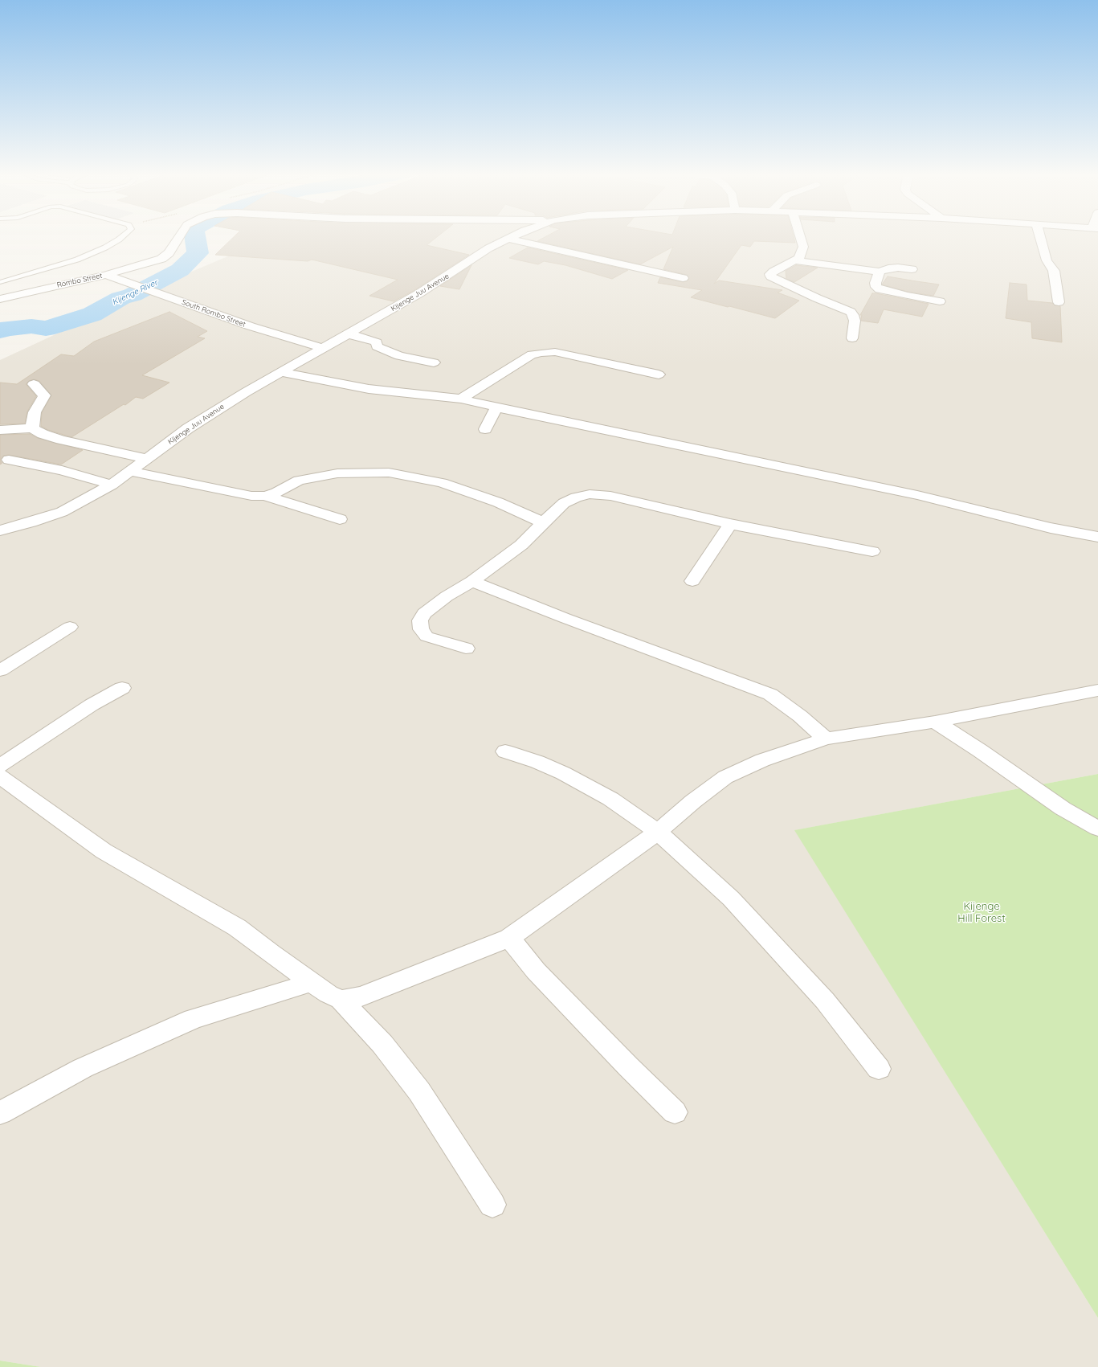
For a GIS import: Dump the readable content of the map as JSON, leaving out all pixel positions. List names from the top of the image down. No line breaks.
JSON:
{"streets":{"street":["Rombo Street","Kijenge Juu Avenue","South Rombo Street"]},"crossings":[["Rombo Street","South Rombo Street"],["Kijenge Juu Avenue","South Rombo Street"]],"water":["Kijenge River"],"parks":["Kijenge Hill Forest"]}
